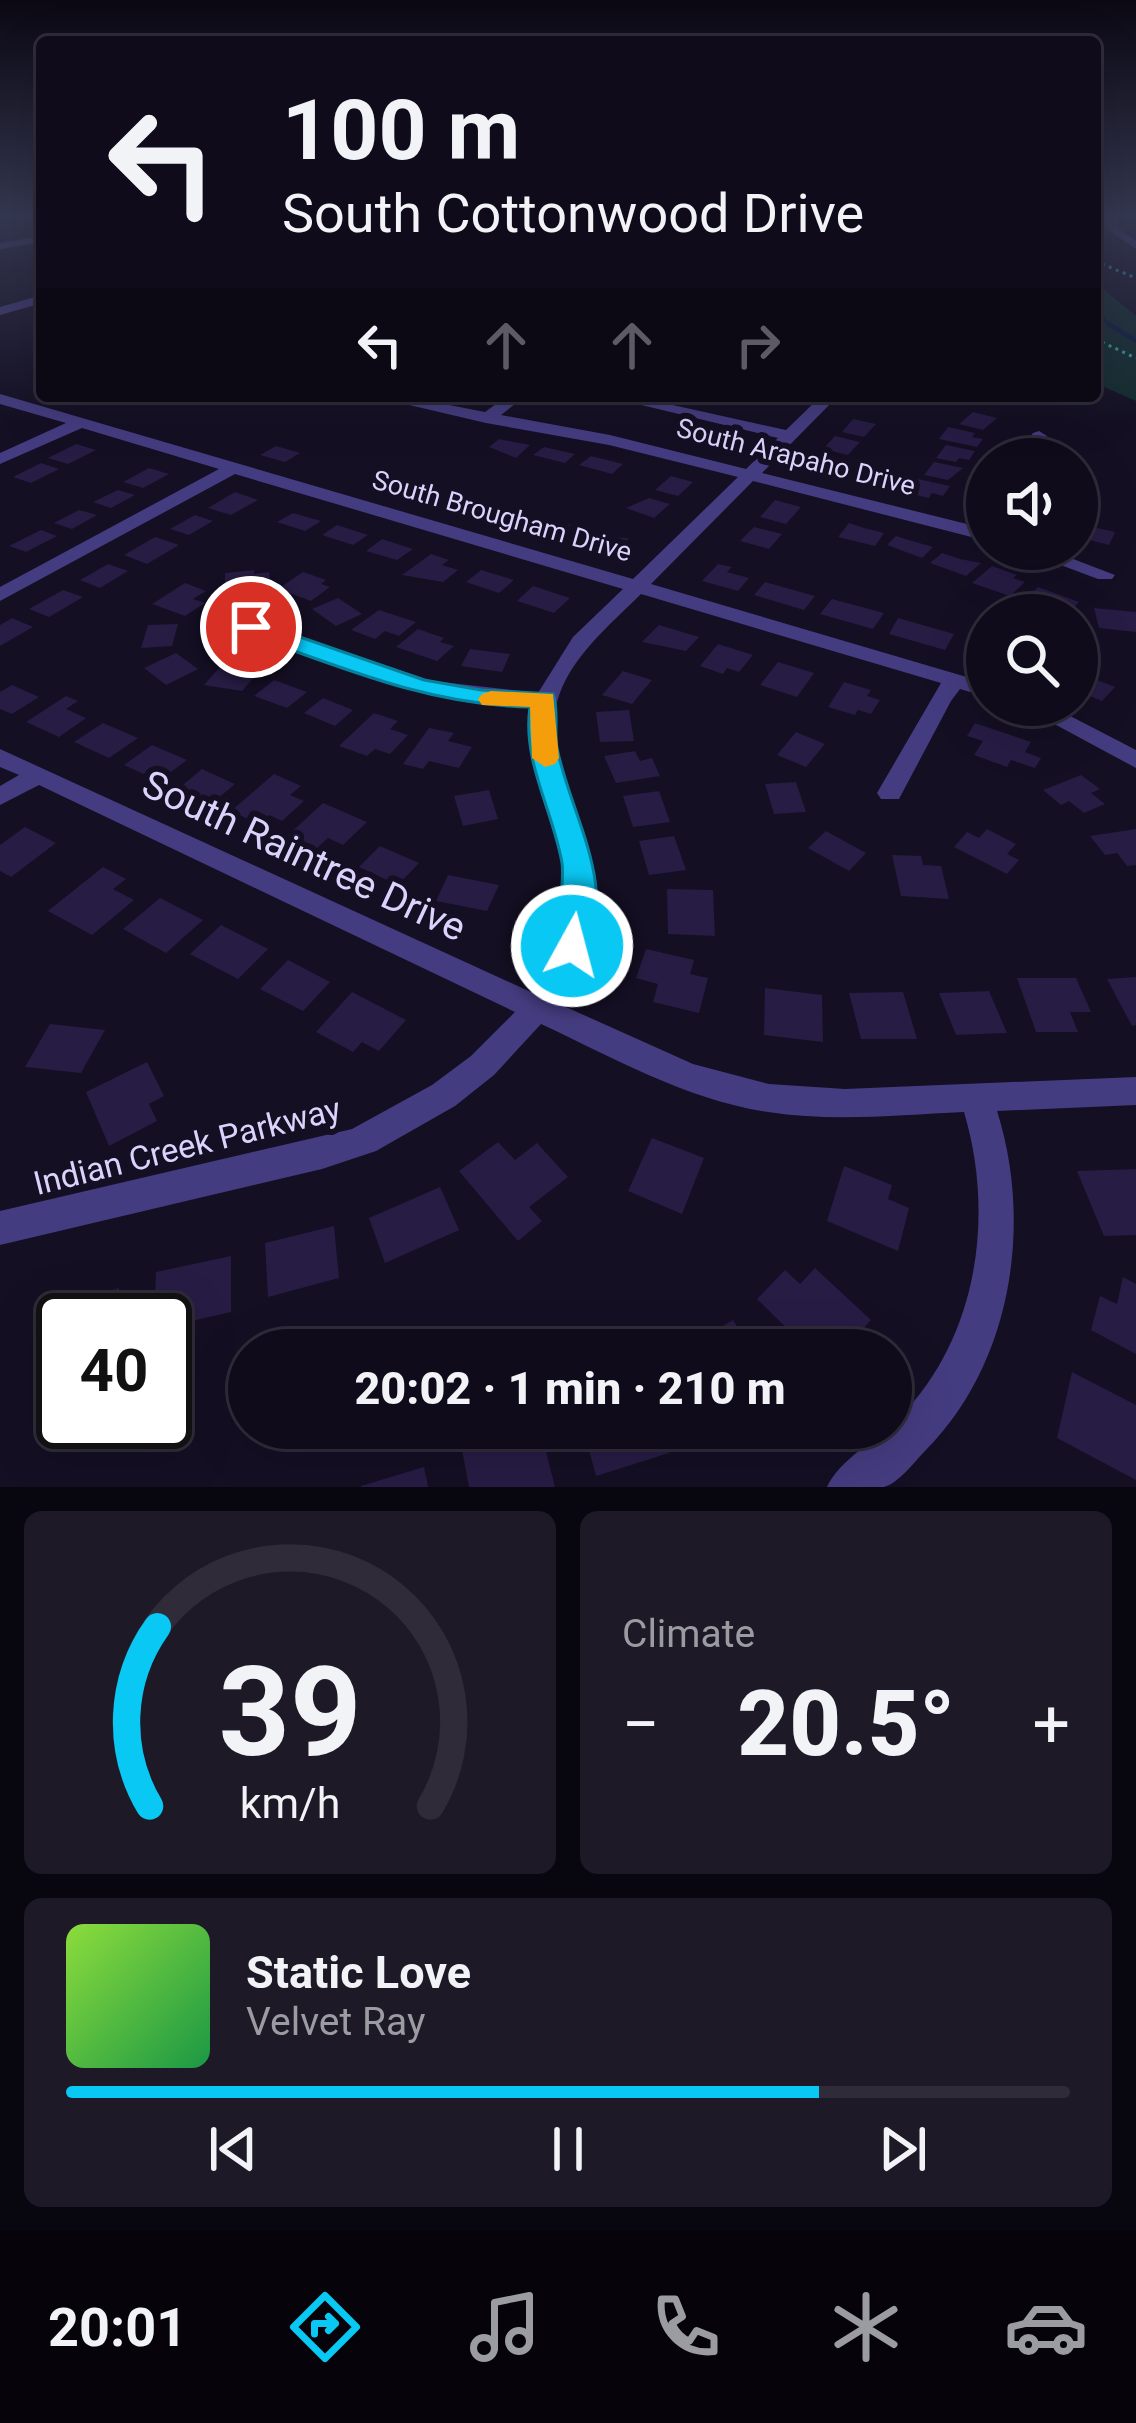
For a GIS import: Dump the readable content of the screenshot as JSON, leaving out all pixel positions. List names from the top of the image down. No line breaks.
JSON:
{"streets":{"street":["South Arapaho Drive","South Brougham Drive","South Raintree Drive","Indian Creek Parkway"]},"crossings":[["South Raintree Drive","Indian Creek Parkway"]],"page":{"turn":["100 m","South Cottonwood Drive"],"limit":"40","trip":"20:02 · 1 min · 210 m","tile":"Climate","heat":["−","20.5°","+"],"song":["Static Love","Velvet Ray"],"tabs":"20:01","gauge":["39","km/h"]}}
